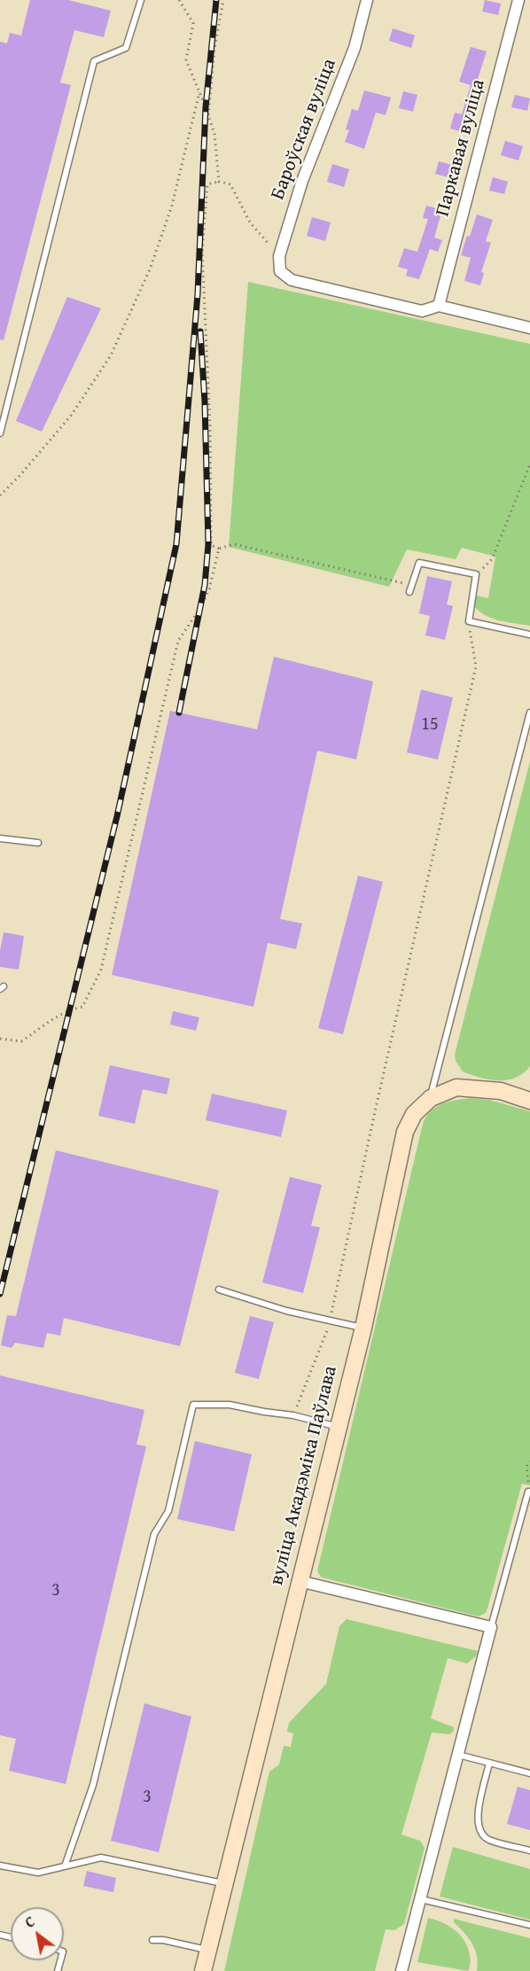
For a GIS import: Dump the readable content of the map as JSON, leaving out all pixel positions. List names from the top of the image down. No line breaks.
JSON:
{"streets":{"main road":["вуліца Акадэміка Паўлава"],"street":["Бароўская вуліца","Паркавая вуліца"]},"crossings":[["Бароўская вуліца","Паркавая вуліца"]],"house_numbers":["15","3","3"],"north":"top left"}
